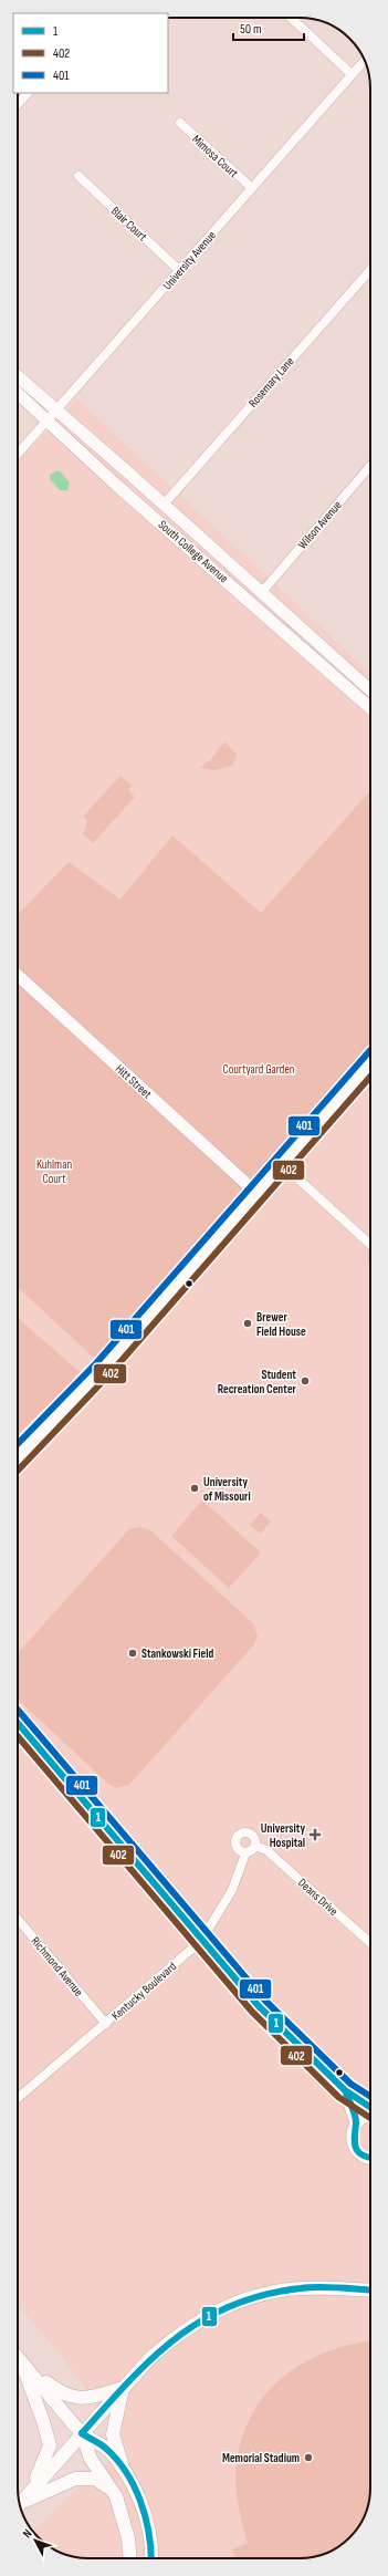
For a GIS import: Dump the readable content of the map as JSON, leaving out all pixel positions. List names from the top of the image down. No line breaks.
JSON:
{"streets":{"street":["Mimosa Court","Blair Court","University Avenue","Rosemary Lane","Wilson Avenue","South College Avenue","Hitt Street","Deans Drive","Richmond Avenue","Kentucky Boulevard"]},"crossings":[["Mimosa Court","University Avenue"],["Blair Court","University Avenue"],["University Avenue","South College Avenue"],["Rosemary Lane","South College Avenue"],["Wilson Avenue","South College Avenue"],["Deans Drive","Kentucky Boulevard"],["Richmond Avenue","Kentucky Boulevard"]],"parks":["Courtyard Garden","Kuhlman Court"],"places":{"other":["Brewer Field House","Student Recreation Center","University of Missouri","Stankowski Field","Memorial Stadium"],"health":["University Hospital"]},"lines":["transit line 401","transit line 402","transit line 1"],"legend":["1","402","401"],"scale_bar":"50 m","north":"top left"}
